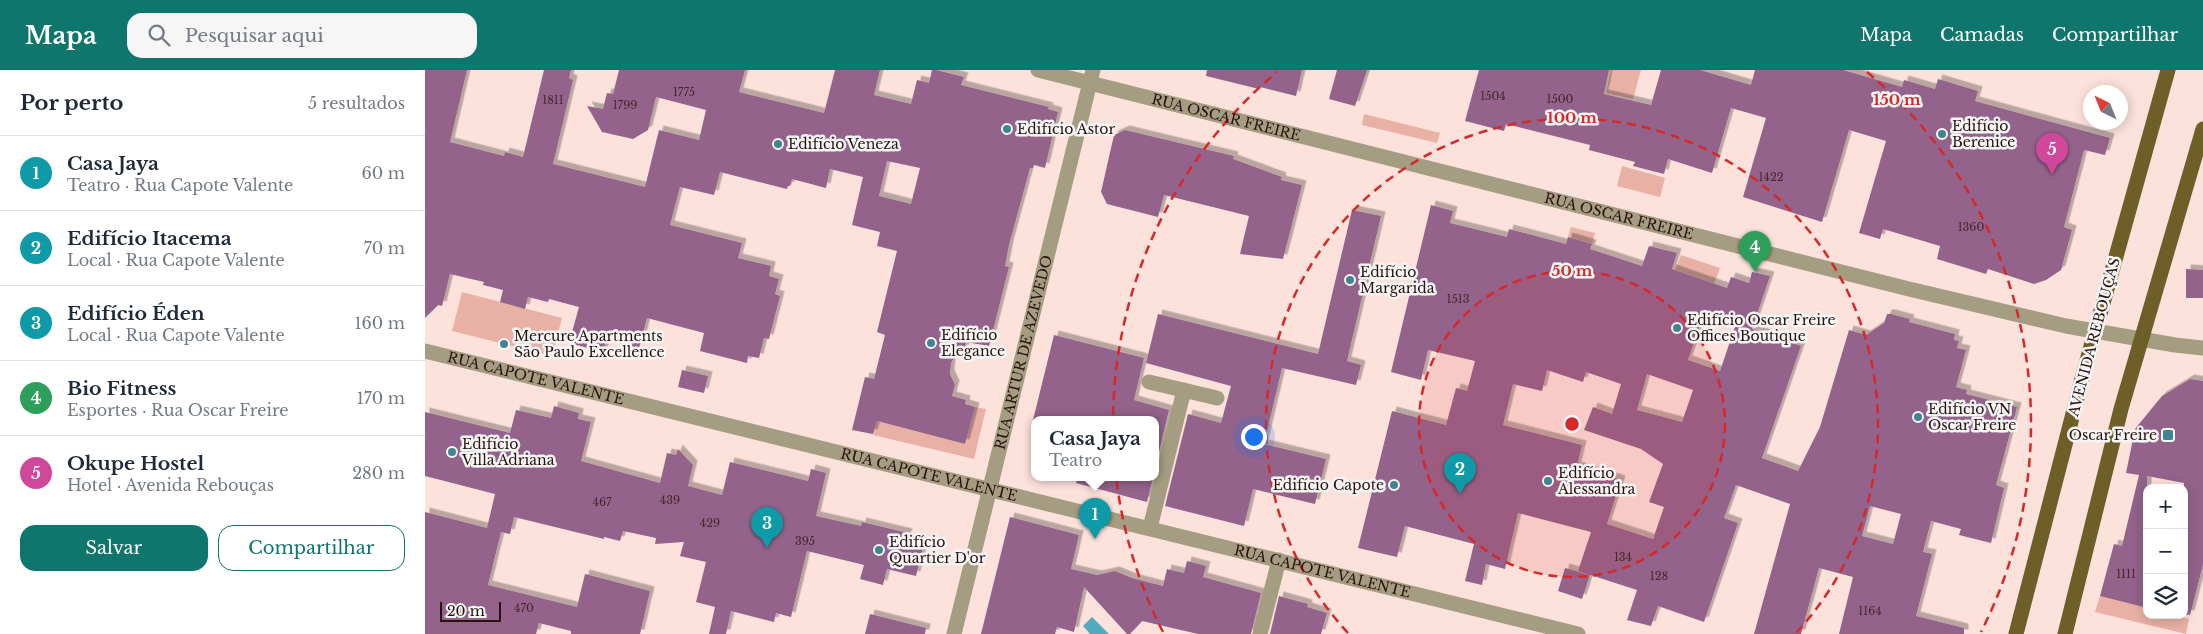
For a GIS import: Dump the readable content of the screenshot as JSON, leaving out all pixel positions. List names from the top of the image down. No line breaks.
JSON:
{"streets":{"main road":["AVENIDA REBOUÇAS"],"street":["RUA OSCAR FREIRE","RUA ARTUR DE AZEVEDO","RUA CAPOTE VALENTE"]},"crossings":[["RUA OSCAR FREIRE","AVENIDA REBOUÇAS"],["RUA OSCAR FREIRE","RUA ARTUR DE AZEVEDO"],["RUA ARTUR DE AZEVEDO","RUA CAPOTE VALENTE"]],"places":{"other":["Edifício Astor","Edifício Berenice","Edifício Veneza","Edifício Margarida","Edifício Oscar Freire Offices Boutique","Edifício Elegance","Mercure Apartments São Paulo Excellence","Edifício VN Oscar Freire","Edifício Villa Adriana","Edifício Alessandra","Edifício Capote","Edifício Quartier D'or"],"transit":["Oscar Freire"]},"house_numbers":["1775","1504","1500","1811","1799","1422","1360","1513","439","467","429","395","134","1111","128","470","1164"],"scale_bar":"20 m","north":"top left","page":{"header":"Mapa","search":"Pesquisar aqui","nav":["Mapa","Camadas","Compartilhar"],"heading":["Por perto","5 resultados"],"pins":["5","4","2","1","3"],"list":[{"mark":"1","name":"Casa Jaya","note":"Teatro · Rua Capote Valente","value":"60 m"},{"mark":"2","name":"Edifício Itacema","note":"Local · Rua Capote Valente","value":"70 m"},{"mark":"3","name":"Edifício Éden","note":"Local · Rua Capote Valente","value":"160 m"},{"mark":"4","name":"Bio Fitness","note":"Esportes · Rua Oscar Freire","value":"170 m"},{"mark":"5","name":"Okupe Hostel","note":"Hotel · Avenida Rebouças","value":"280 m"}],"popup":["Casa Jaya","Teatro"],"map_buttons":["+","−"],"buttons":["Salvar","Compartilhar"],"scale":"20 m"},"rings":["150 m","100 m","50 m"]}
